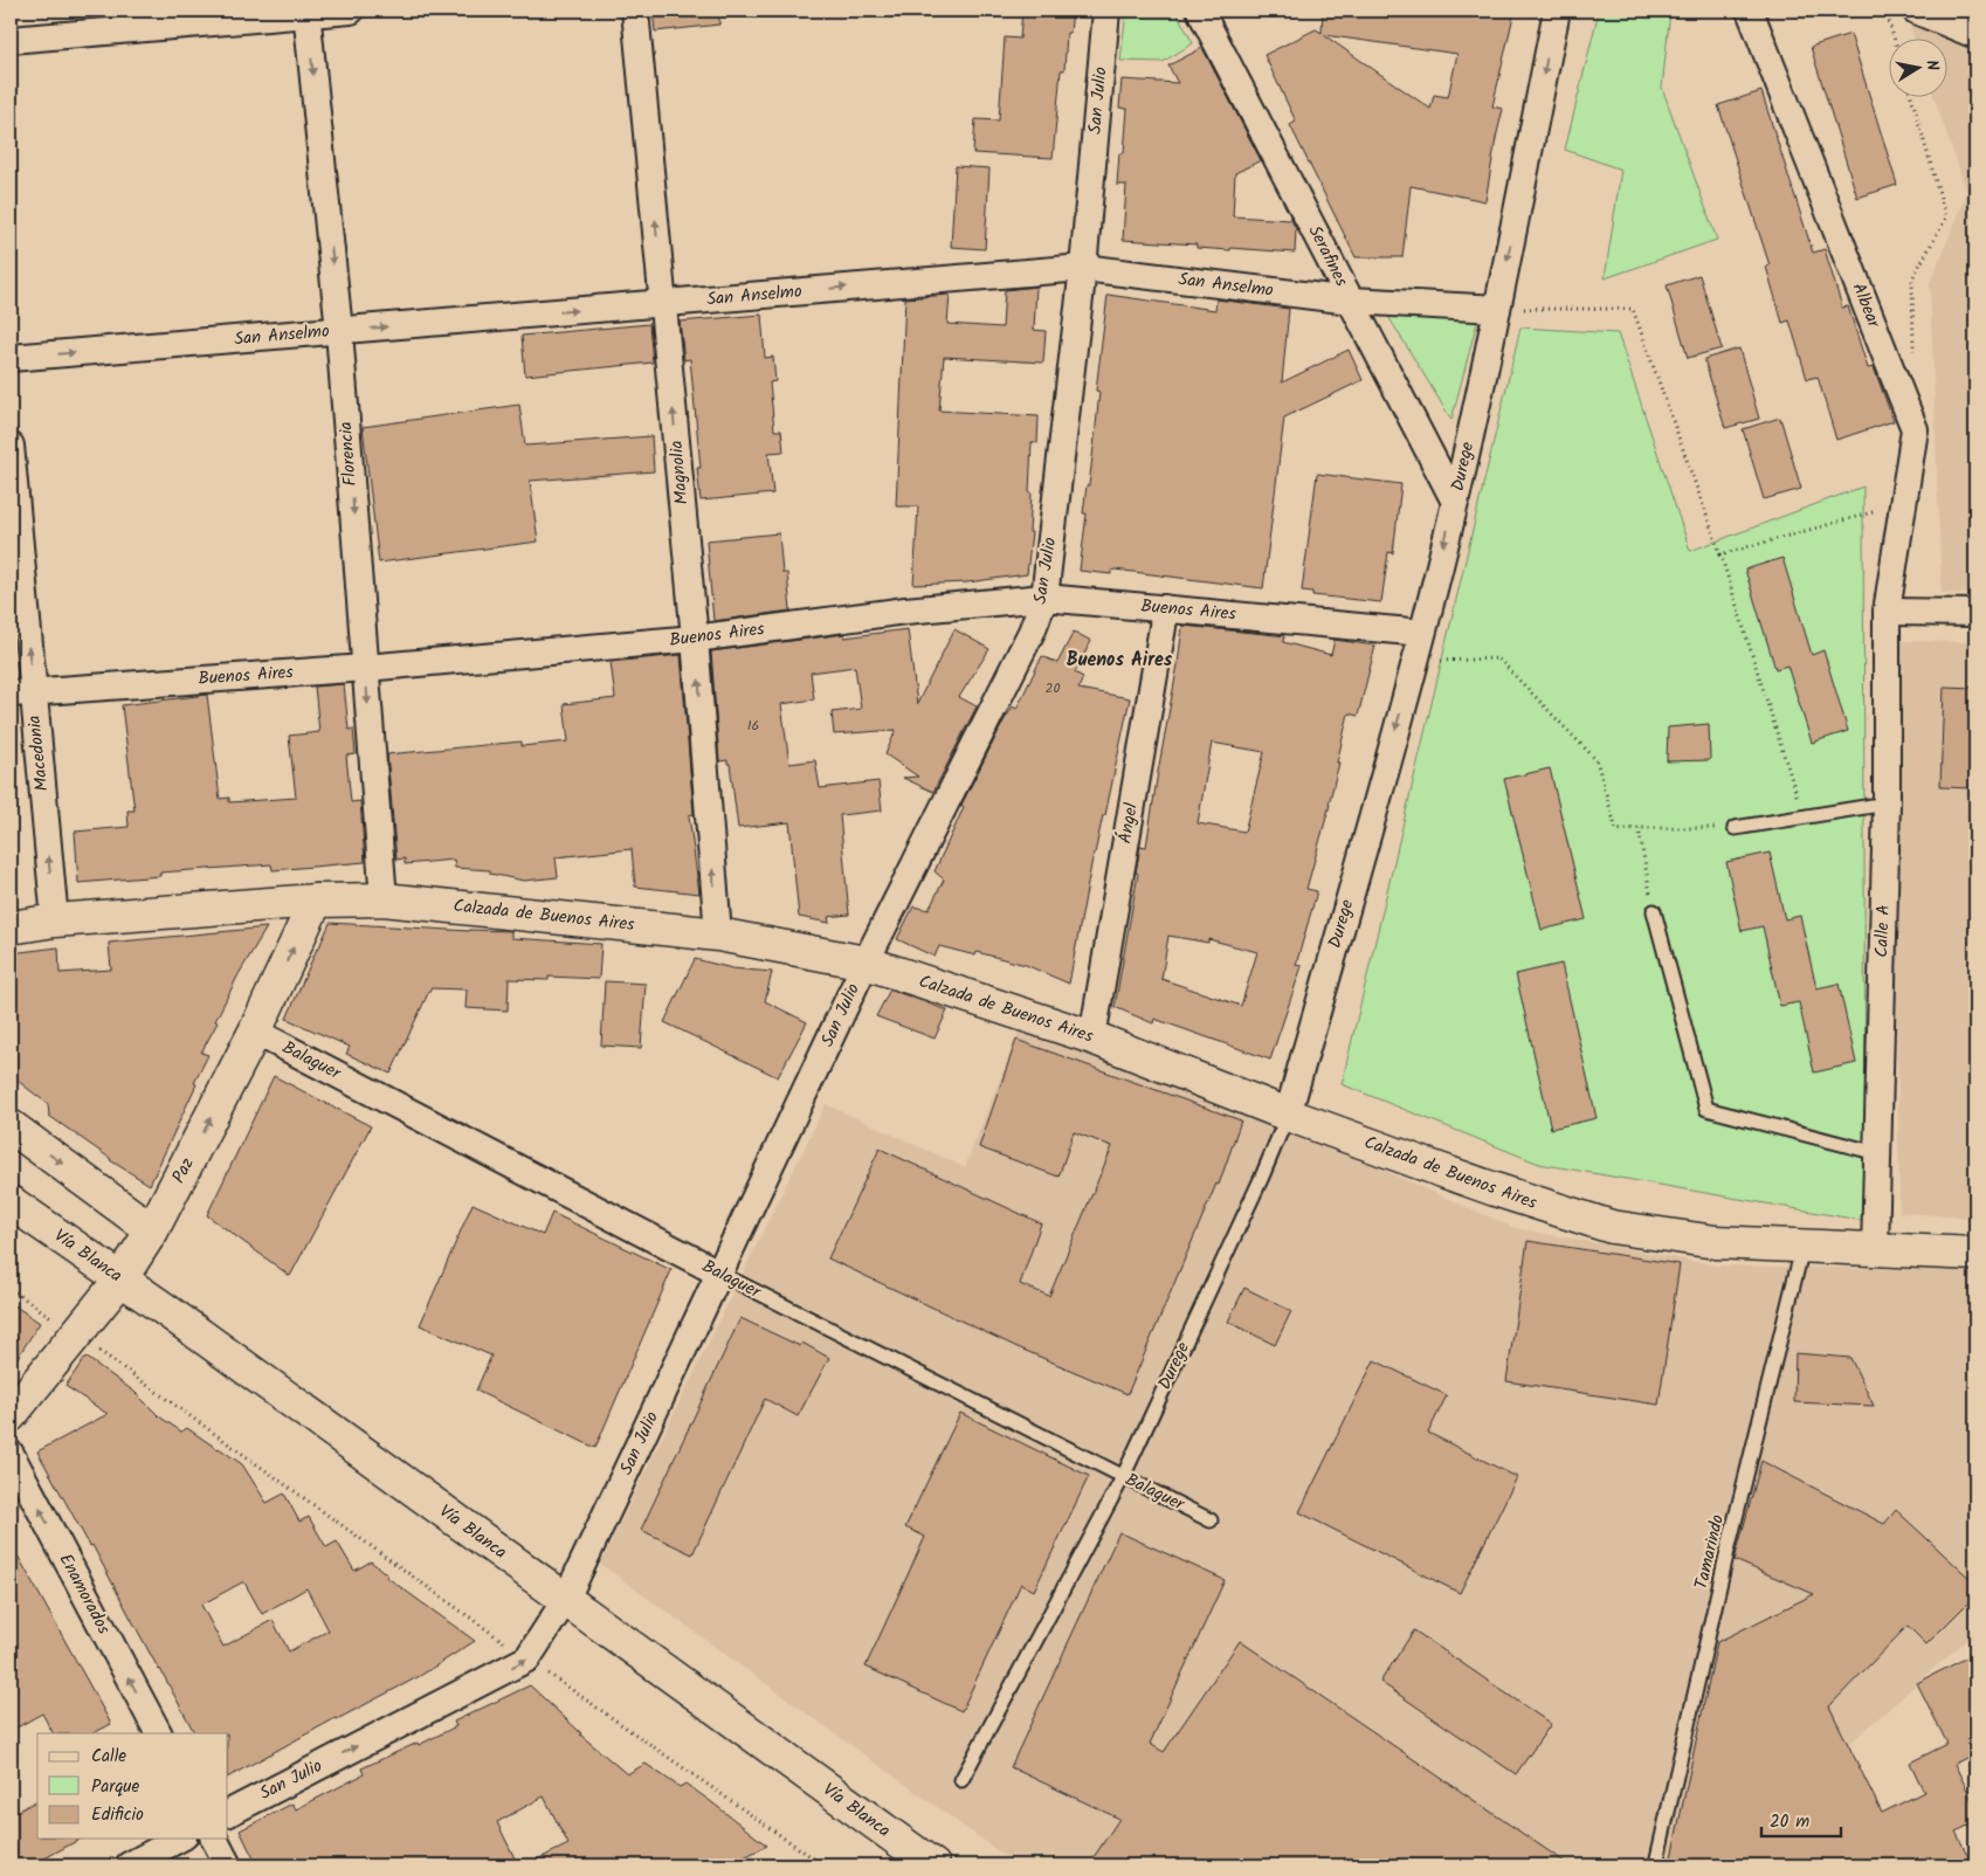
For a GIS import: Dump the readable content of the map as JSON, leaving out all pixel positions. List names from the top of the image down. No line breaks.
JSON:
{"streets":{"street":["San Julio","Serafines","San Anselmo","Albear","Florencia","Durege","Magnolia","Buenos Aires","Macedonia","Ángel","Calzada de Buenos Aires","Calle A","Balaguer","Paz","Vía Blanca","Enamorados"],"lane":["Tamarindo"]},"crossings":[["San Julio","San Anselmo"],["San Julio","Buenos Aires"],["San Julio","Calzada de Buenos Aires"],["San Julio","Balaguer"],["San Julio","Vía Blanca"],["Serafines","San Anselmo"],["Serafines","Durege"],["San Anselmo","Florencia"],["San Anselmo","Durege"],["San Anselmo","Magnolia"],["Albear","Calle A"],["Florencia","Buenos Aires"],["Florencia","Calzada de Buenos Aires"],["Durege","Buenos Aires"],["Durege","Calzada de Buenos Aires"],["Durege","Balaguer"],["Magnolia","Buenos Aires"],["Magnolia","Calzada de Buenos Aires"],["Buenos Aires","Macedonia"],["Buenos Aires","Ángel"],["Macedonia","Calzada de Buenos Aires"],["Ángel","Calzada de Buenos Aires"],["Calzada de Buenos Aires","Calle A"],["Calzada de Buenos Aires","Paz"],["Calzada de Buenos Aires","Tamarindo"],["Balaguer","Paz"],["Paz","Vía Blanca"]],"one_way":["San Anselmo","Florencia","Durege","Magnolia","Macedonia","Paz","Enamorados"],"districts":["Buenos Aires"],"house_numbers":["20","16"],"legend":["Calle","Parque","Edificio"],"scale_bar":"20 m","north":"right"}
